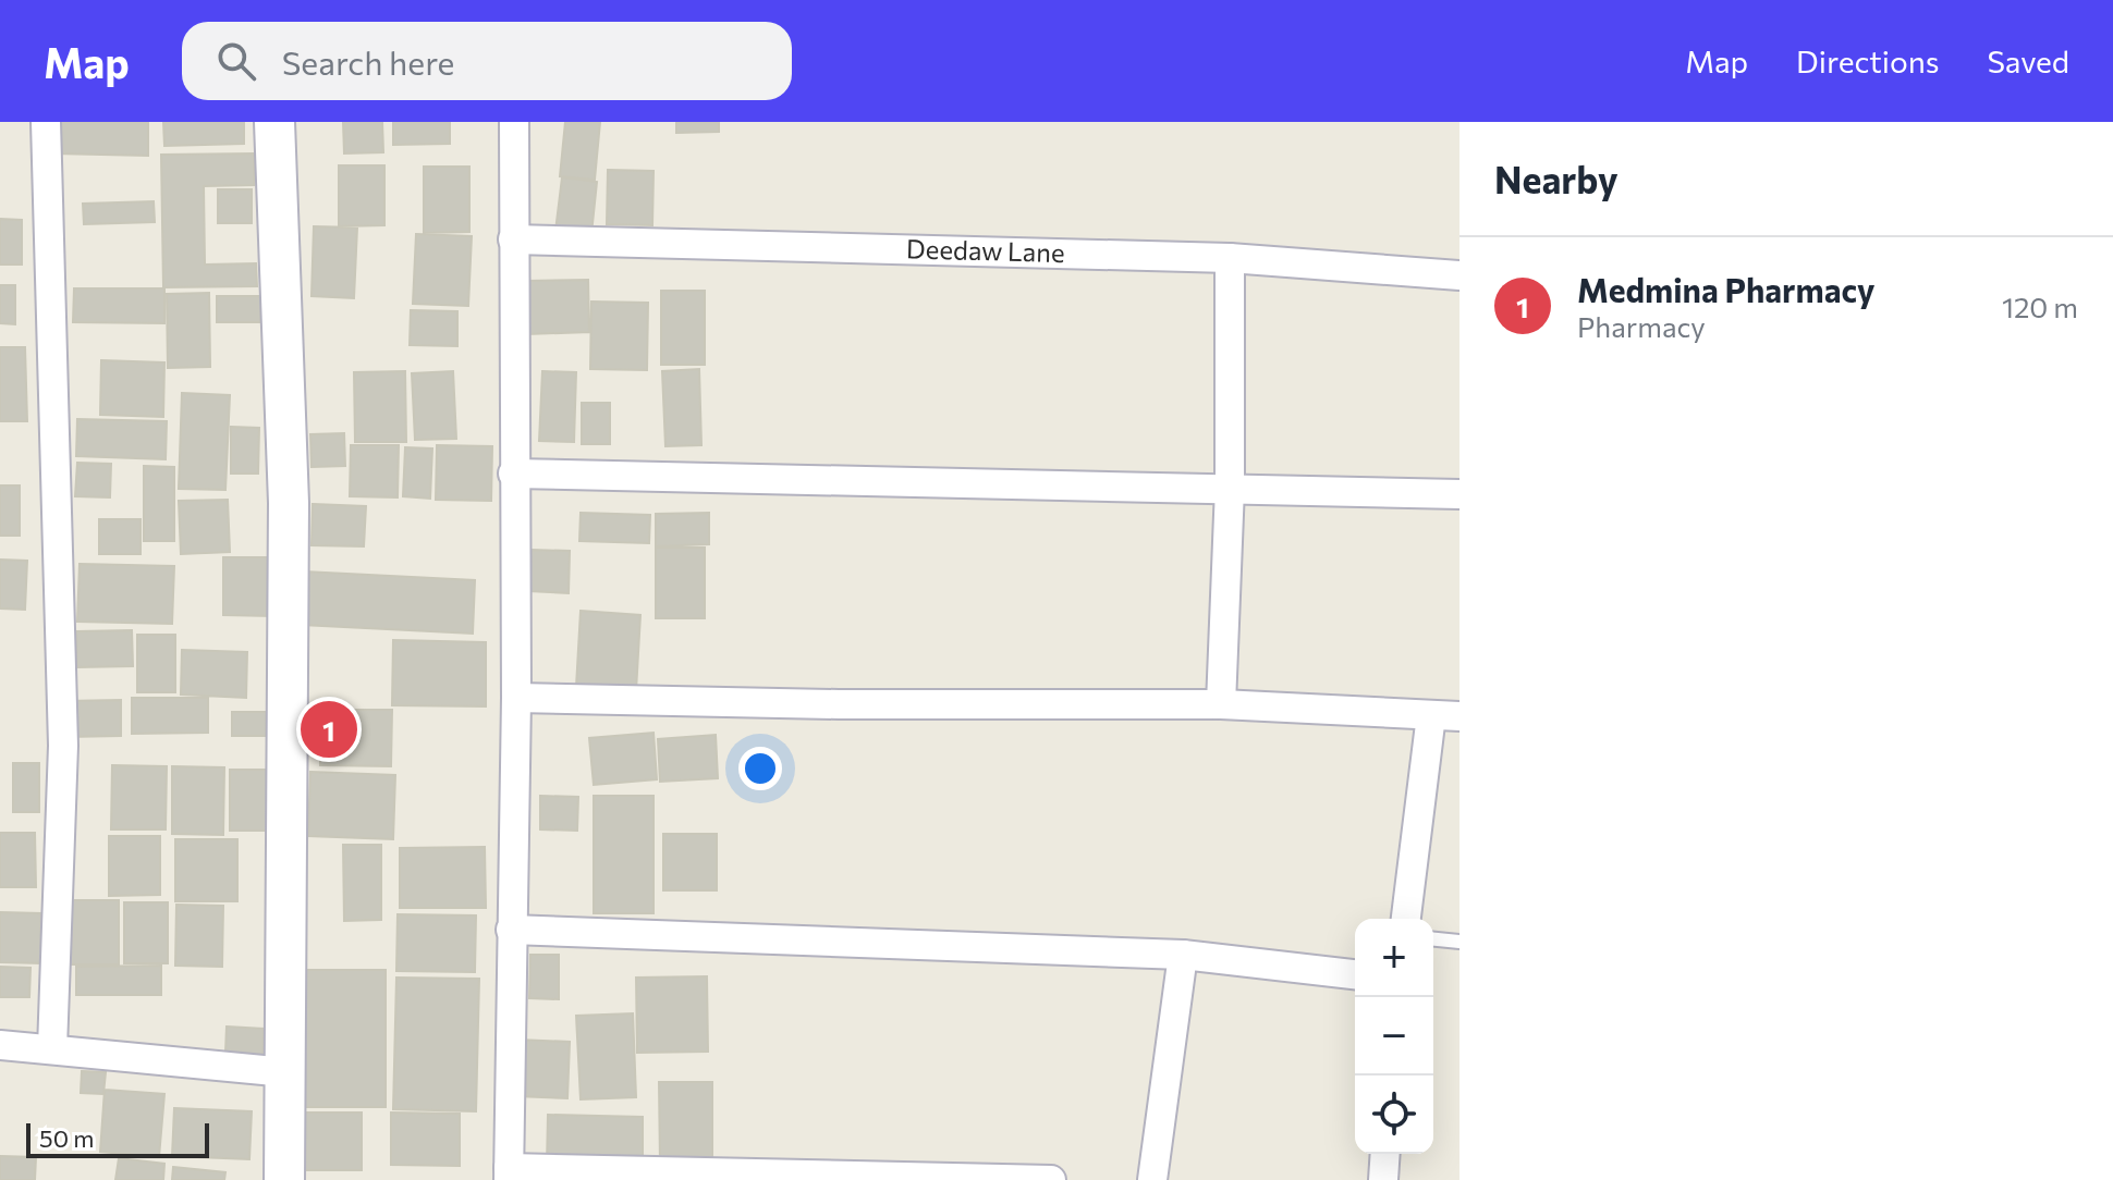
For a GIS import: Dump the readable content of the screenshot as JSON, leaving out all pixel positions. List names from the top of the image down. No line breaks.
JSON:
{"streets":{"street":["Deedaw Lane"]},"scale_bar":"50 m","page":{"header":"Map","search":"Search here","nav":["Map","Directions","Saved"],"heading":"Nearby","list":[{"mark":"1","name":"Medmina Pharmacy","note":"Pharmacy","value":"120 m"}],"pins":"1","map_buttons":["+","−"],"scale":"50 m"}}
